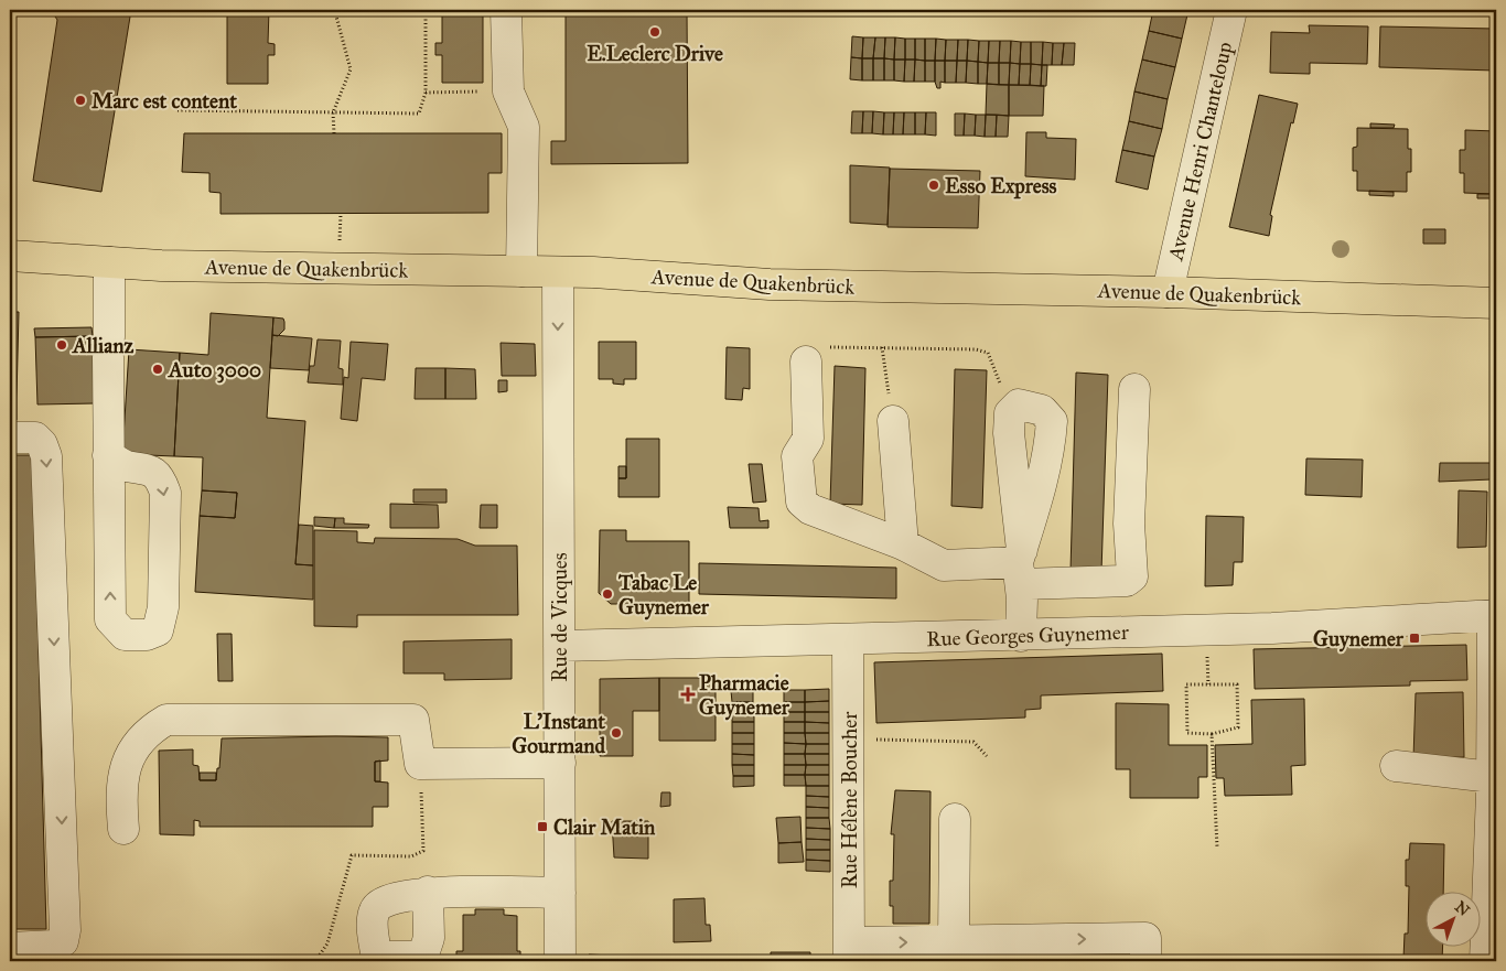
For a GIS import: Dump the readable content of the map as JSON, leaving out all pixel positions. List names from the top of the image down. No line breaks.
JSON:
{"streets":{"main road":["Avenue de Quakenbrück"],"street":["Avenue Henri Chanteloup","Rue de Vicques","Rue Georges Guynemer","Rue Hélène Boucher"]},"crossings":[["Avenue Henri Chanteloup","Avenue de Quakenbrück"],["Avenue de Quakenbrück","Rue de Vicques"],["Rue de Vicques","Rue Georges Guynemer"],["Rue Georges Guynemer","Rue Hélène Boucher"]],"one_way":["Rue de Vicques"],"places":{"other":["E.Leclerc Drive","Marc est content","Esso Express","Allianz","Auto 3000","Tabac Le Guynemer","L'Instant Gourmand"],"transit":["Guynemer","Clair Matin"],"health":["Pharmacie Guynemer"]},"north":"top right"}
